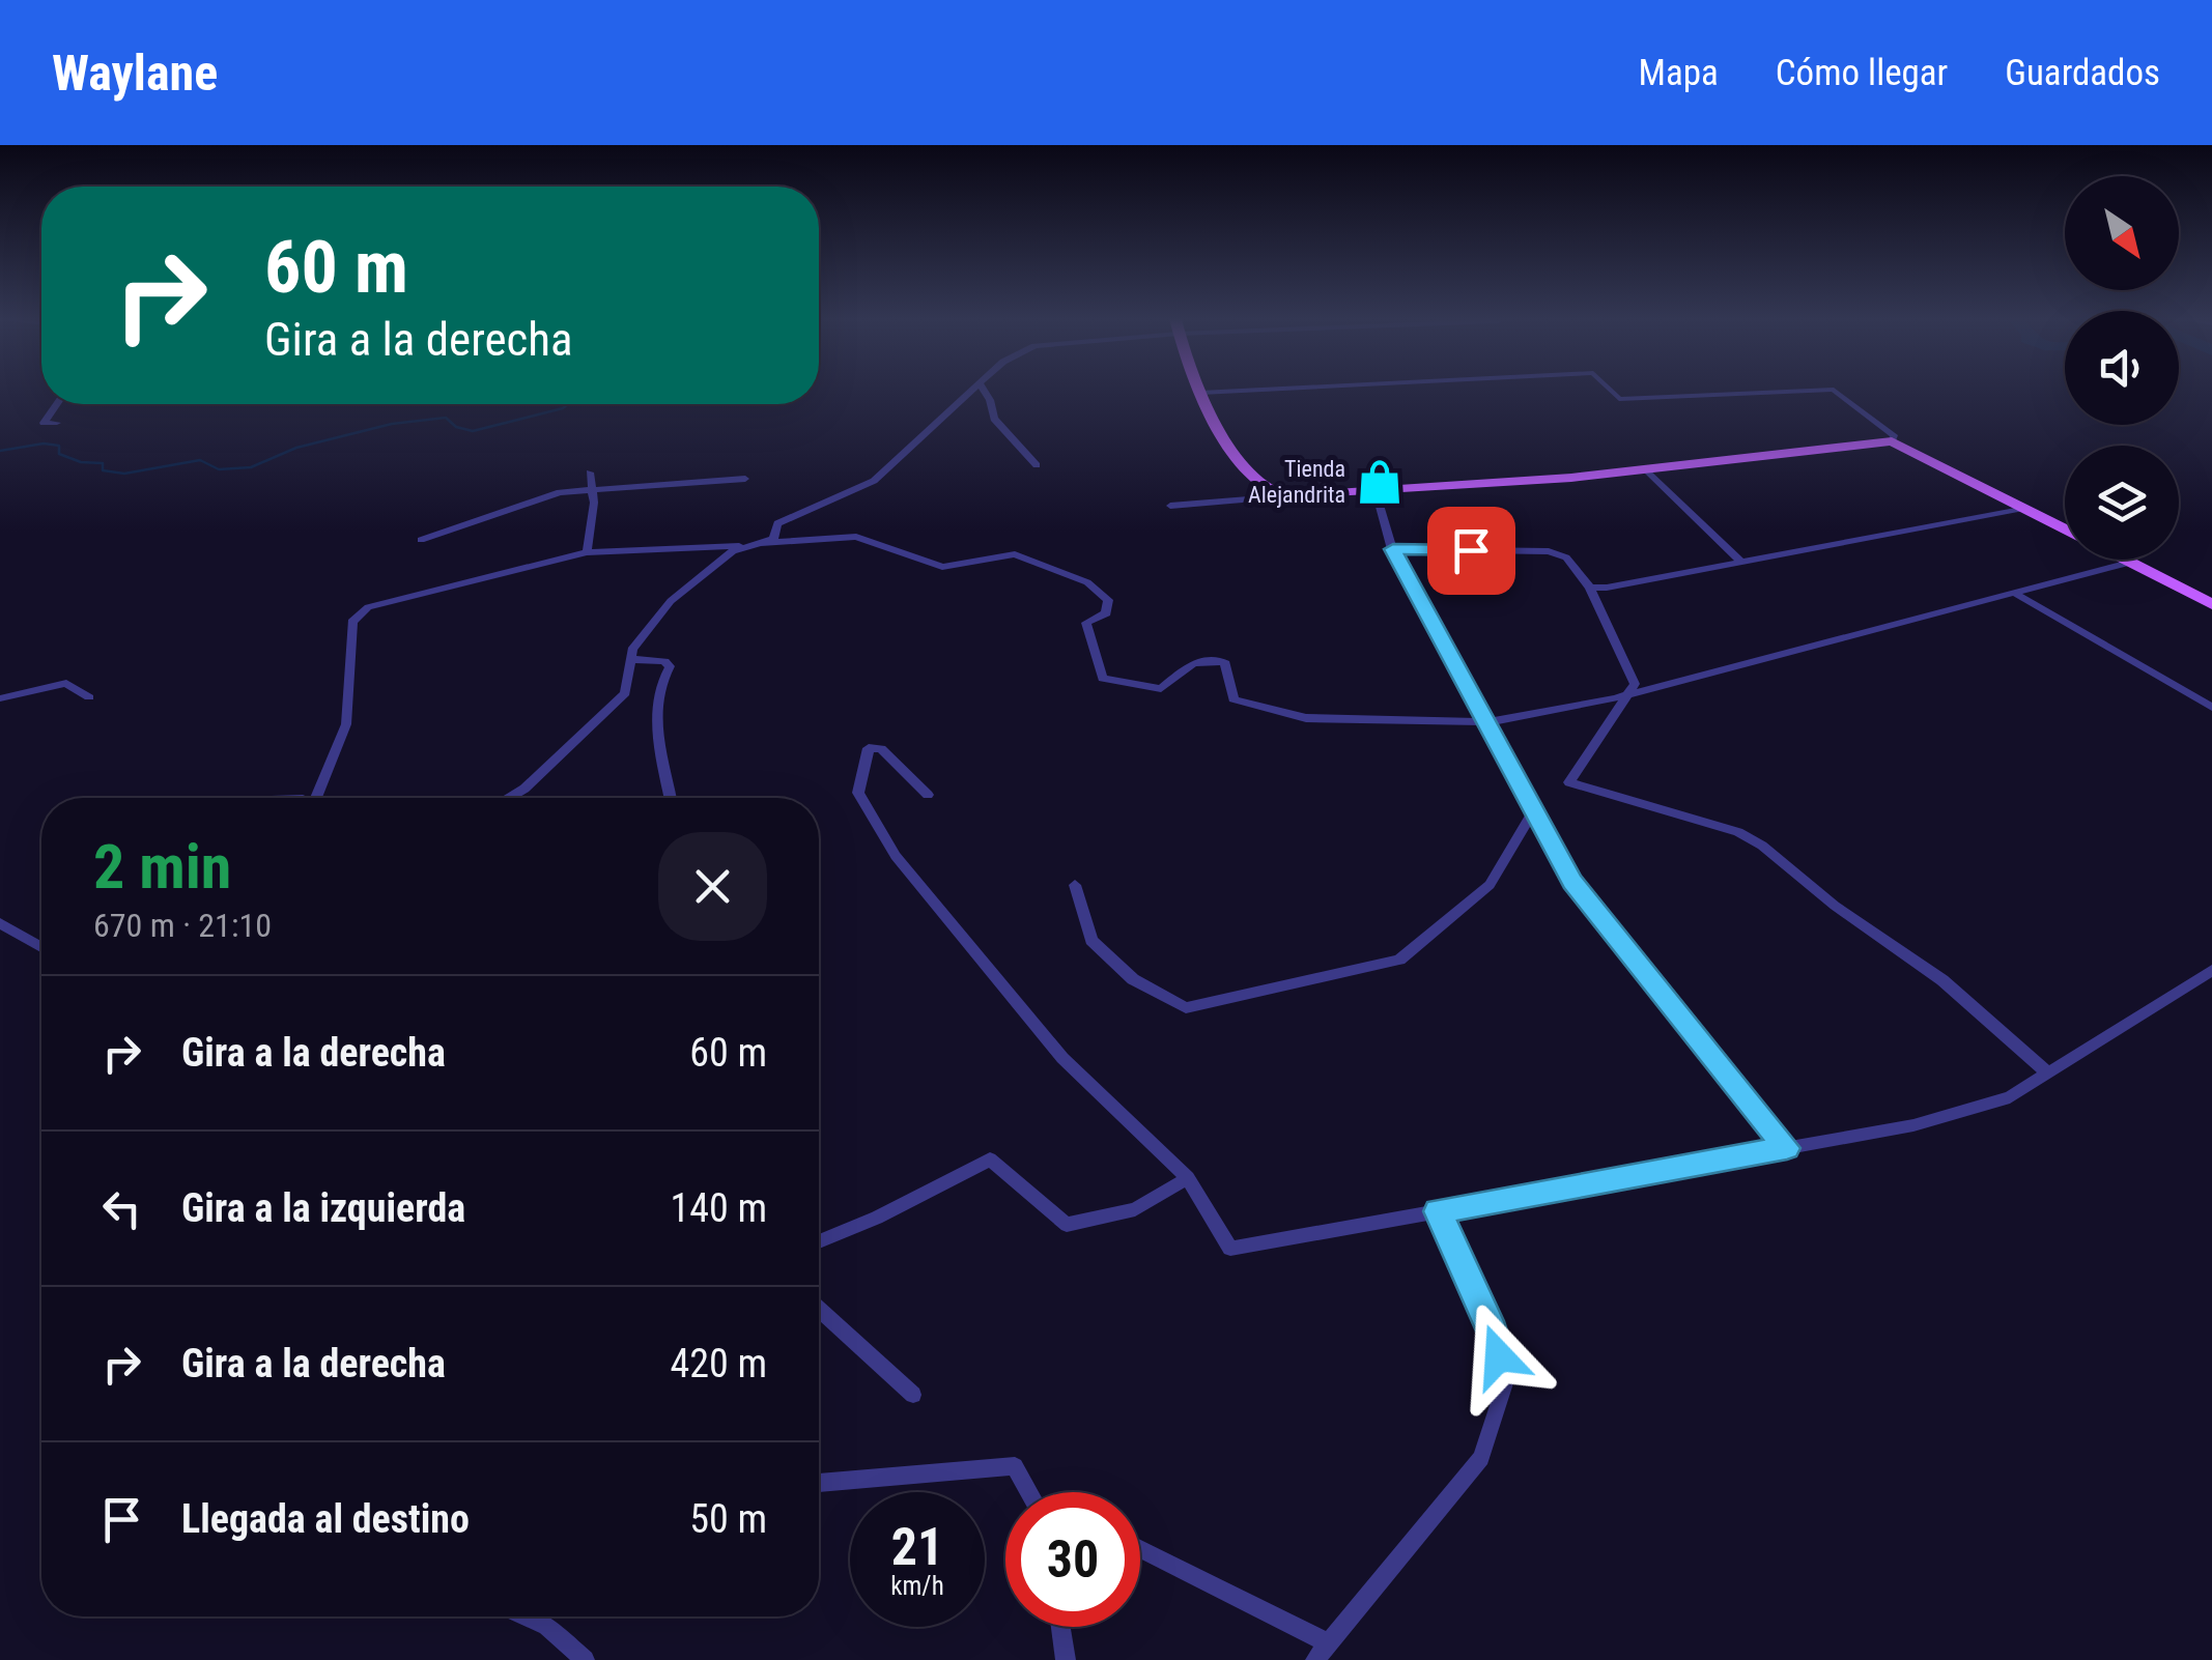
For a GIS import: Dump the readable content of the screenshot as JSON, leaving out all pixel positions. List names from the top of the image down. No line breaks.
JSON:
{"places":{"shop":["Tienda Alejandrita"]},"north":"bottom right","page":{"header":"Waylane","nav":["Mapa","Cómo llegar","Guardados"],"turn":["60 m","Gira a la derecha"],"heading":["2 min","670 m · 21:10"],"list":[{"name":"Gira a la derecha","value":"60 m"},{"name":"Gira a la izquierda","value":"140 m"},{"name":"Gira a la derecha","value":"420 m"},{"name":"Llegada al destino","value":"50 m"}],"speed":"21 km/h","limit":"30"}}
